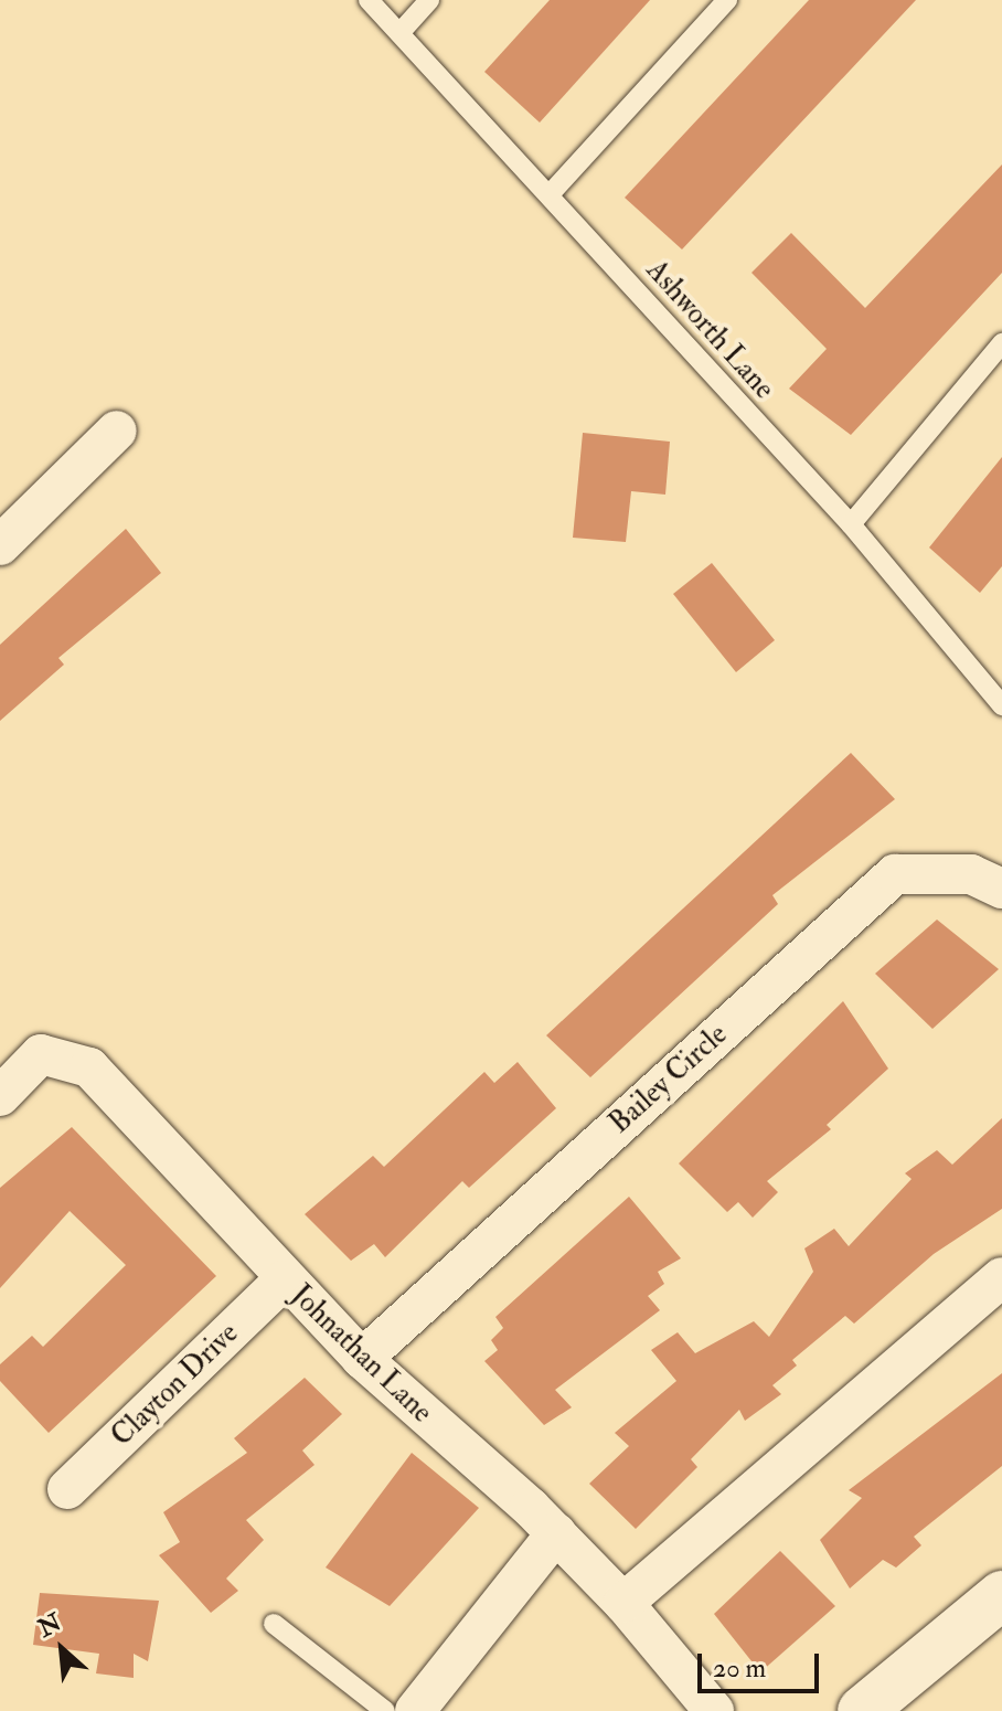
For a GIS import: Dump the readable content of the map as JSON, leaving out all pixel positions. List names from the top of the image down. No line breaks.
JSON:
{"streets":{"street":["Bailey Circle","Johnathan Lane","Clayton Drive"],"lane":["Ashworth Lane"]},"crossings":[["Bailey Circle","Johnathan Lane"],["Johnathan Lane","Clayton Drive"]],"scale_bar":"20 m","north":"top left"}
